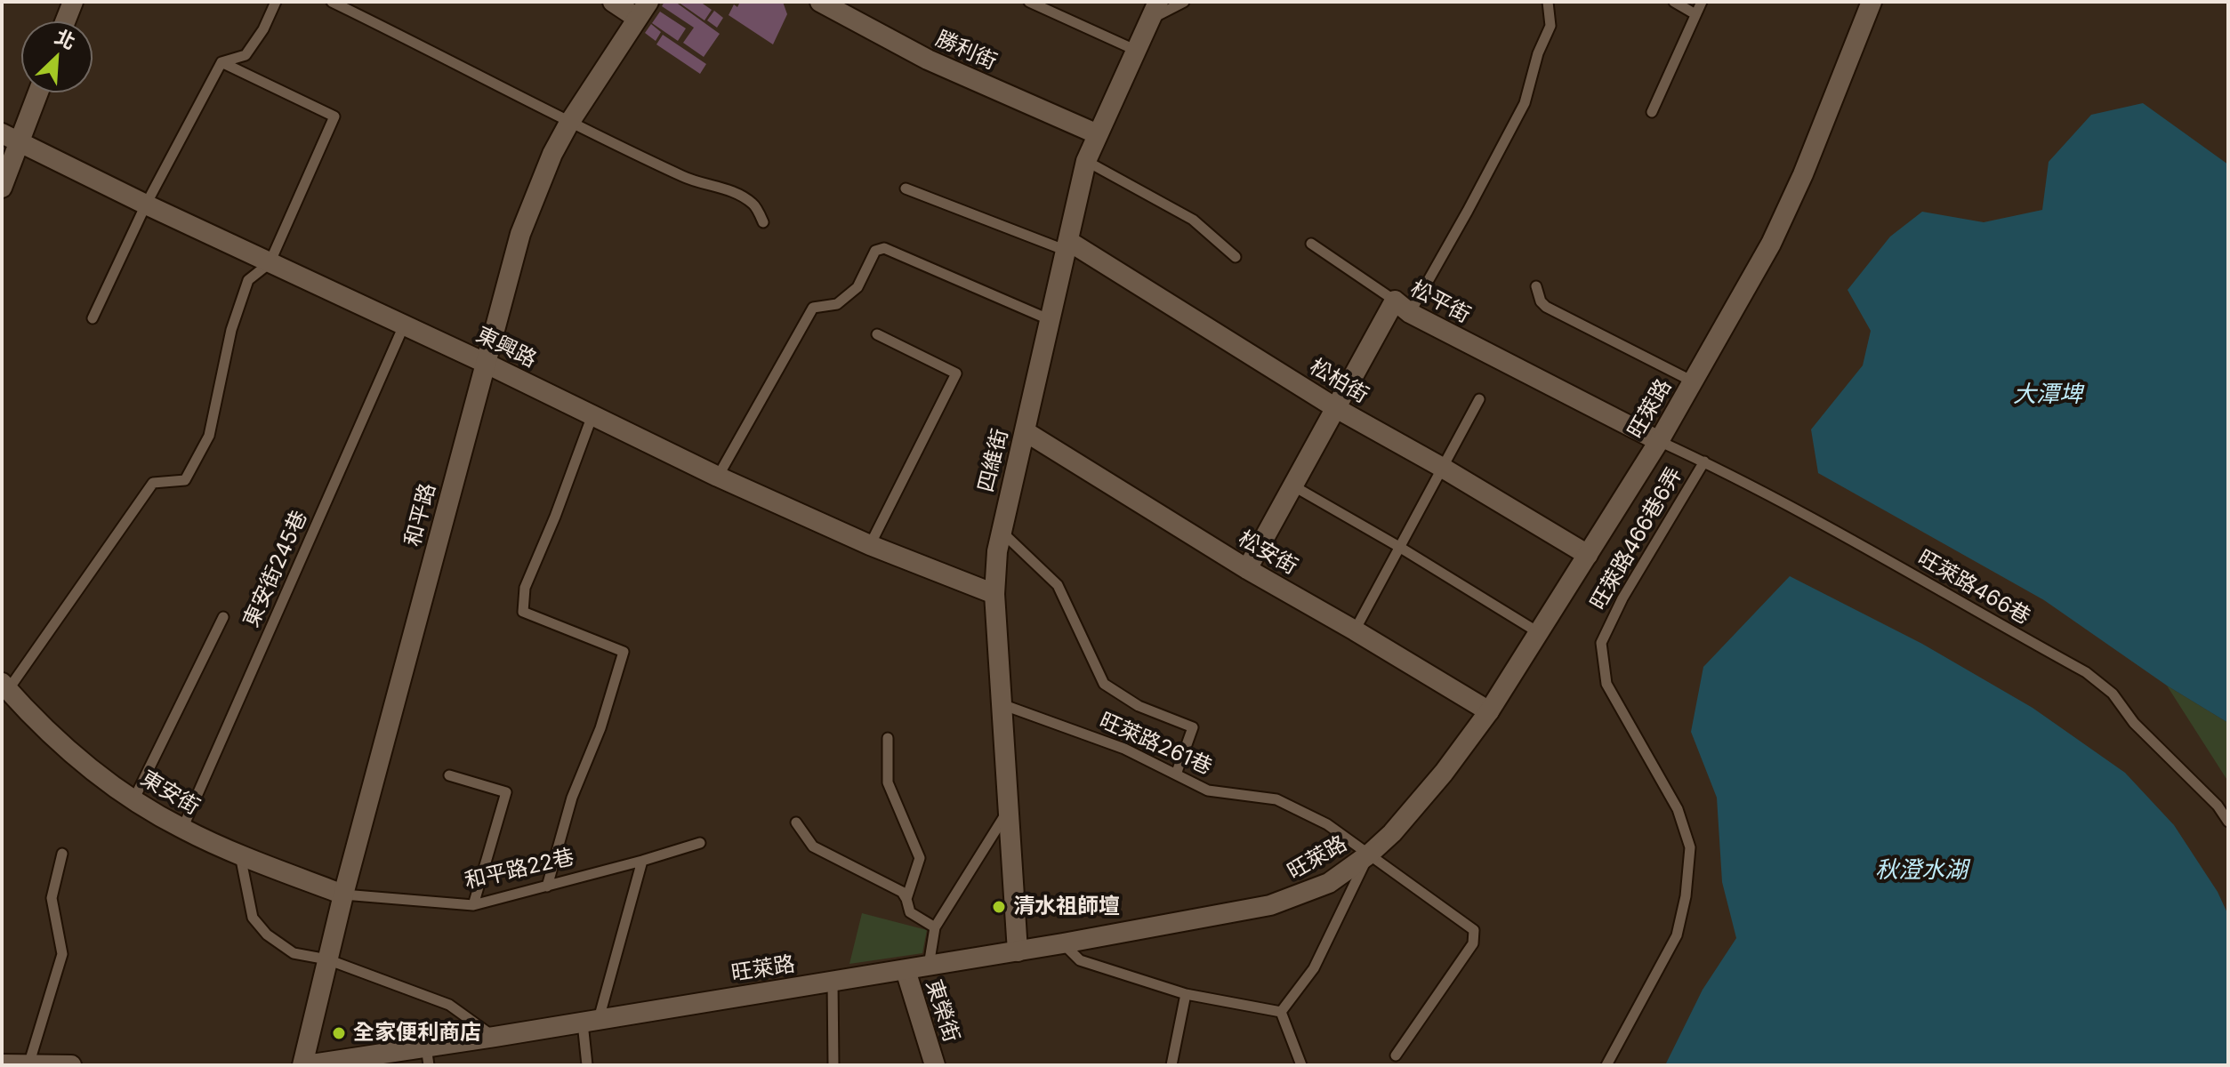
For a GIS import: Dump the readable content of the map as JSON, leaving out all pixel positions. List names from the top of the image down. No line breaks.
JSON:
{"streets":{"street":["勝利街","松平街","東興路","松柏街","旺萊路","四維街","和平路","松安街","東安街","東榮街"],"lane":["旺萊路466巷6弄","東安街245巷","旺萊路466巷","旺萊路261巷","和平路22巷"]},"crossings":[["勝利街","四維街"],["松平街","松柏街"],["松平街","旺萊路"],["松平街","松安街"],["松平街","旺萊路466巷"],["東興路","四維街"],["東興路","和平路"],["東興路","東安街245巷"],["松柏街","旺萊路"],["松柏街","四維街"],["旺萊路","四維街"],["旺萊路","和平路"],["旺萊路","松安街"],["旺萊路","旺萊路466巷"],["旺萊路","旺萊路261巷"],["旺萊路","東榮街"],["四維街","松安街"],["四維街","旺萊路261巷"],["和平路","東安街"],["和平路","和平路22巷"],["旺萊路466巷6弄","旺萊路466巷"],["東安街245巷","東安街"],["東安街","和平路22巷"]],"water":["大潭埤","秋澄水湖"],"places":["清水祖師壇","全家便利商店"],"north":"top right"}
